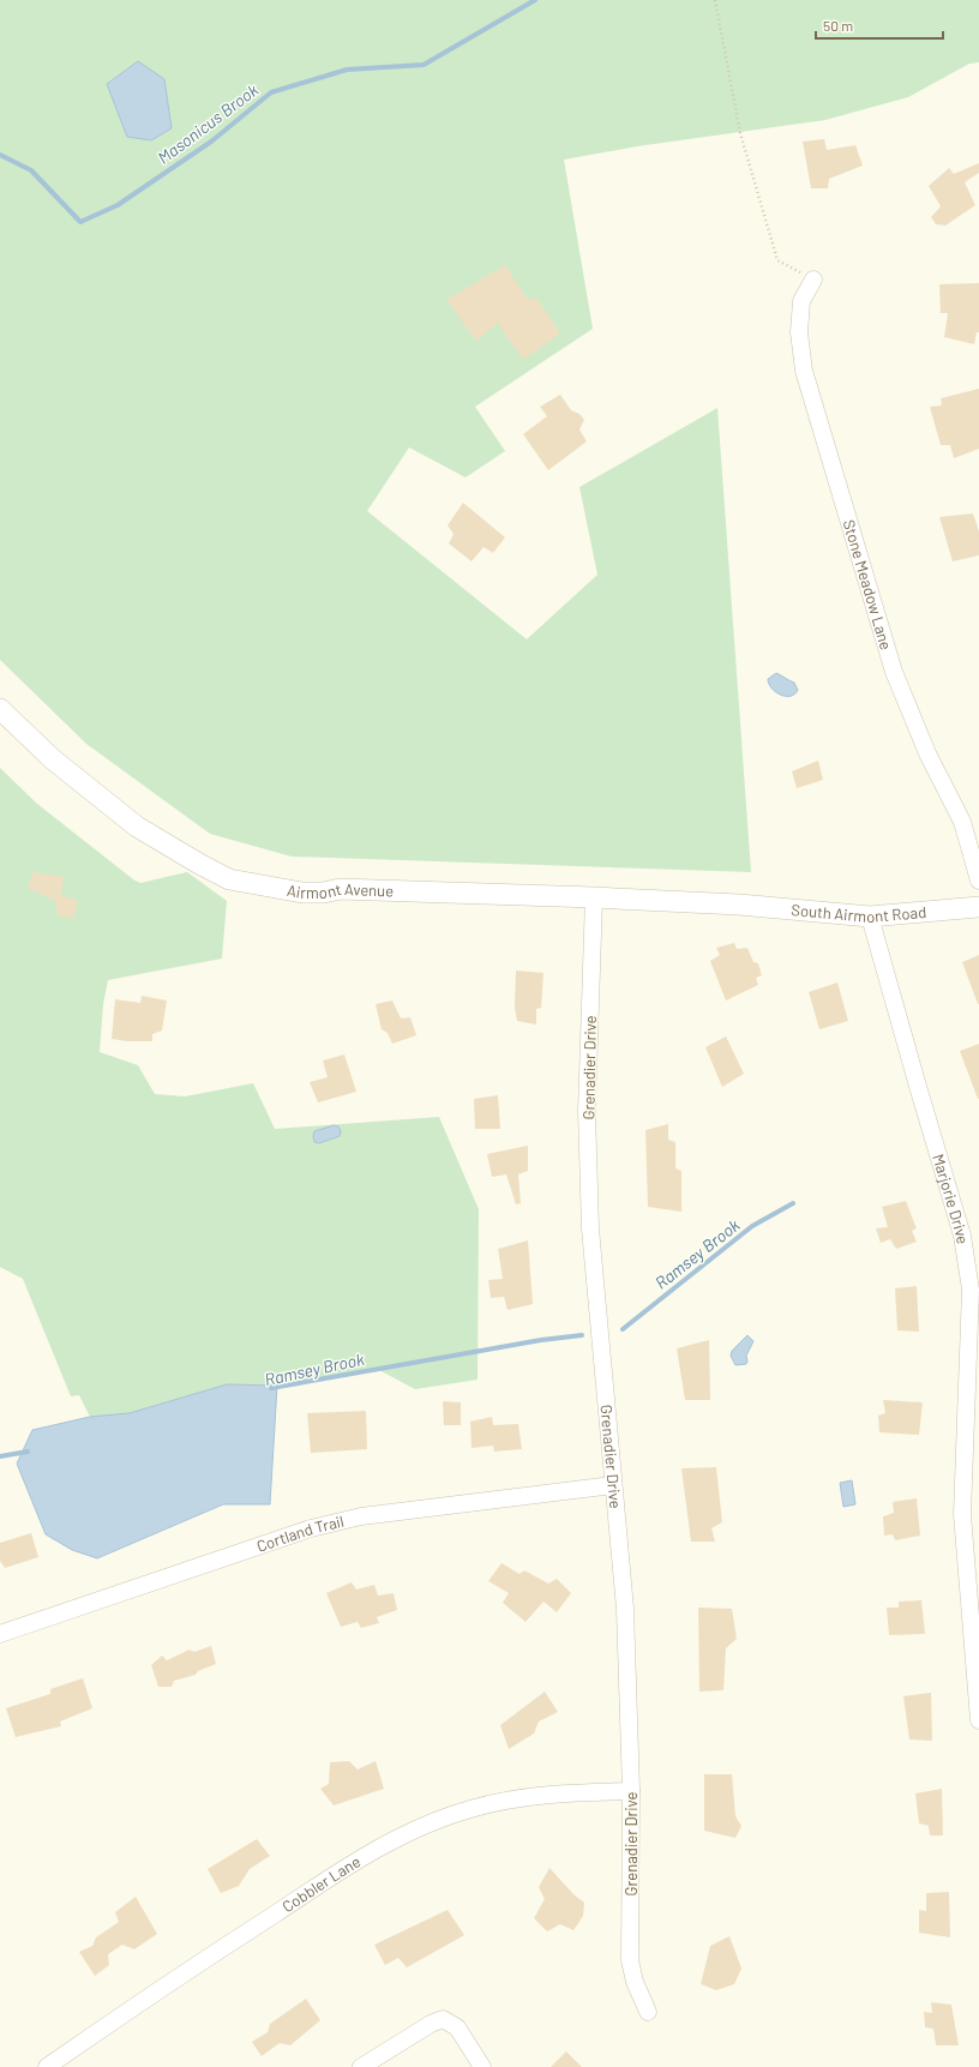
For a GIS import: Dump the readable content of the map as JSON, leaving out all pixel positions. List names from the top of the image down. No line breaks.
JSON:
{"streets":{"street":["Stone Meadow Lane","Airmont Avenue","South Airmont Road","Grenadier Drive","Marjorie Drive","Cortland Trail","Cobbler Lane"]},"crossings":[["Airmont Avenue","South Airmont Road"],["Airmont Avenue","Grenadier Drive"],["South Airmont Road","Marjorie Drive"],["Grenadier Drive","Cortland Trail"],["Grenadier Drive","Cobbler Lane"]],"water":["Masonicus Brook","Ramsey Brook"],"scale_bar":"50 m"}
